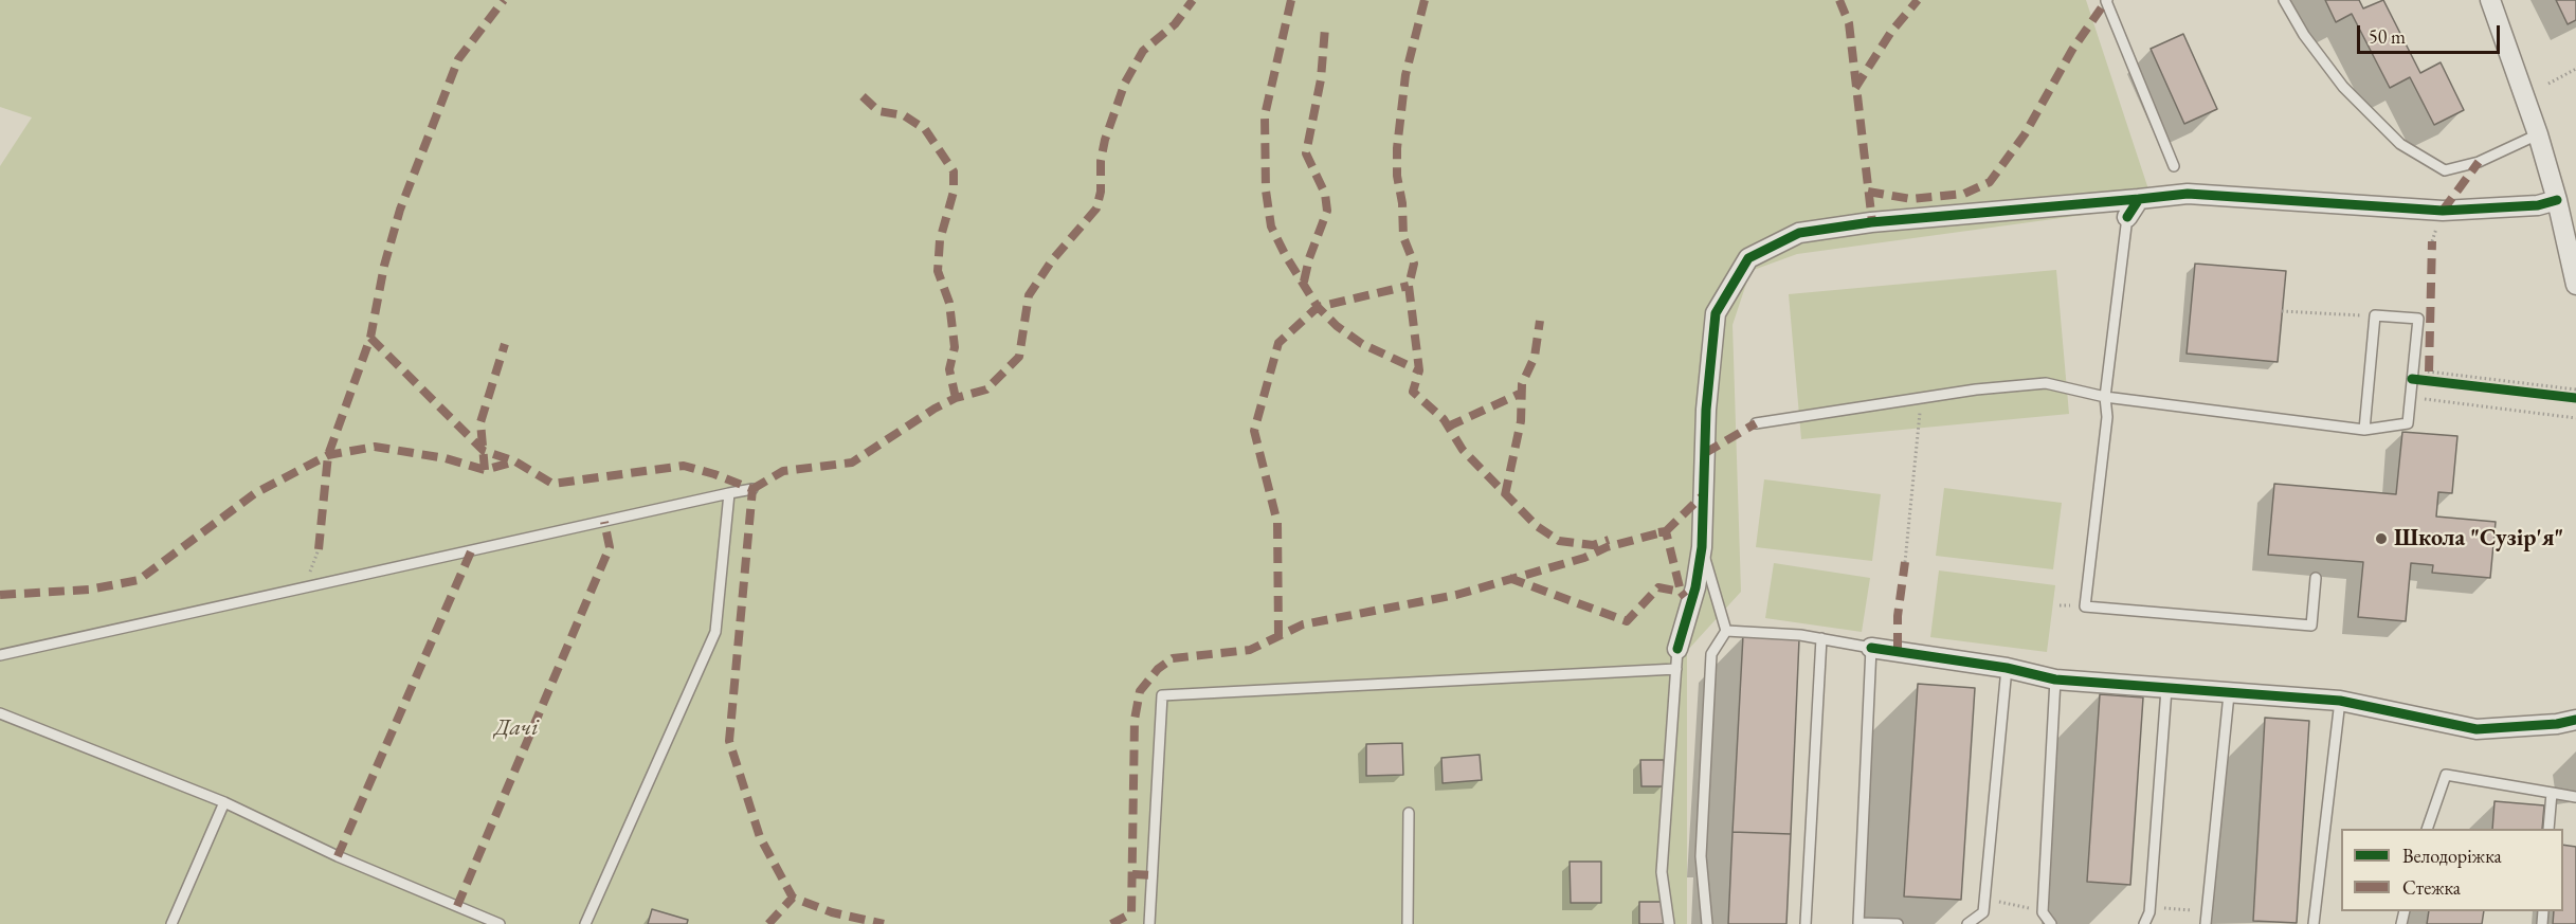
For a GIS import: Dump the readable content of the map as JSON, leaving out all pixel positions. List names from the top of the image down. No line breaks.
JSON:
{"parks":["Дачі"],"places":["Школа \"Сузір'я\""],"legend":["Велодоріжка","Стежка"],"scale_bar":"50 m"}
